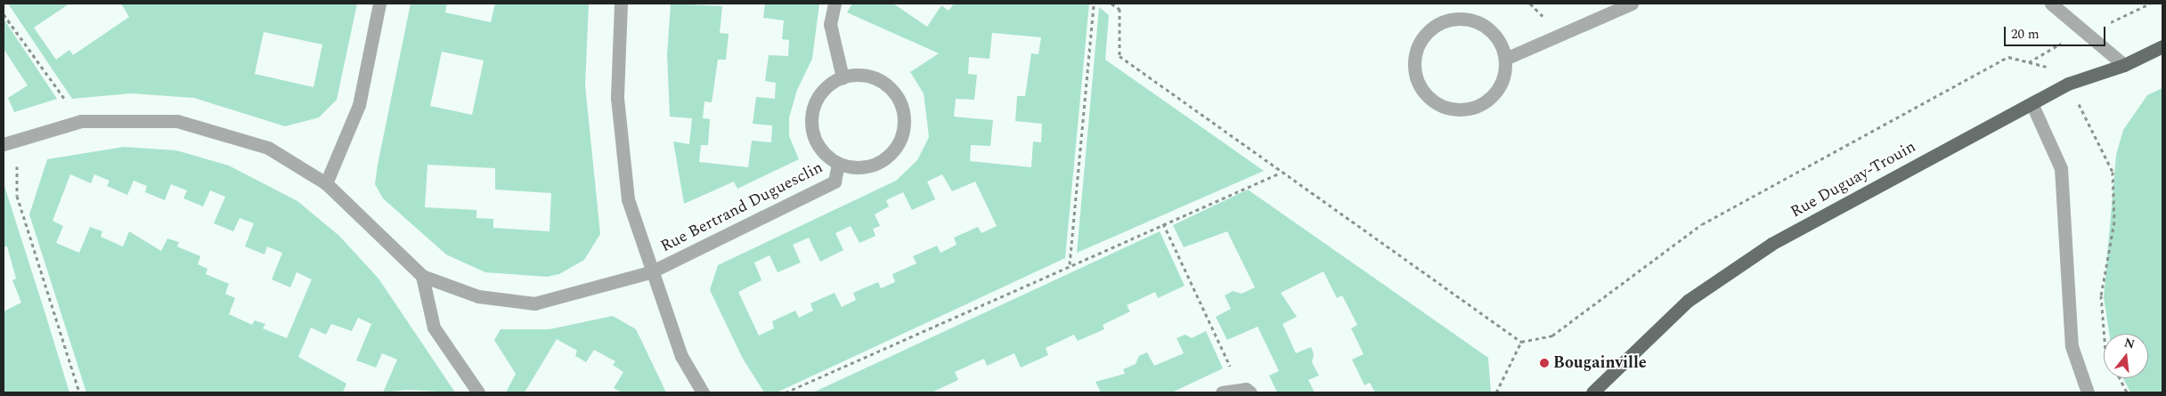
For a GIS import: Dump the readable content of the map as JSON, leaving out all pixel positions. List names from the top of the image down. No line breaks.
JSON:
{"streets":{"main road":["Rue Duguay-Trouin"],"street":["Rue Bertrand Duguesclin"]},"places":["Bougainville"],"scale_bar":"20 m","north":"top"}
